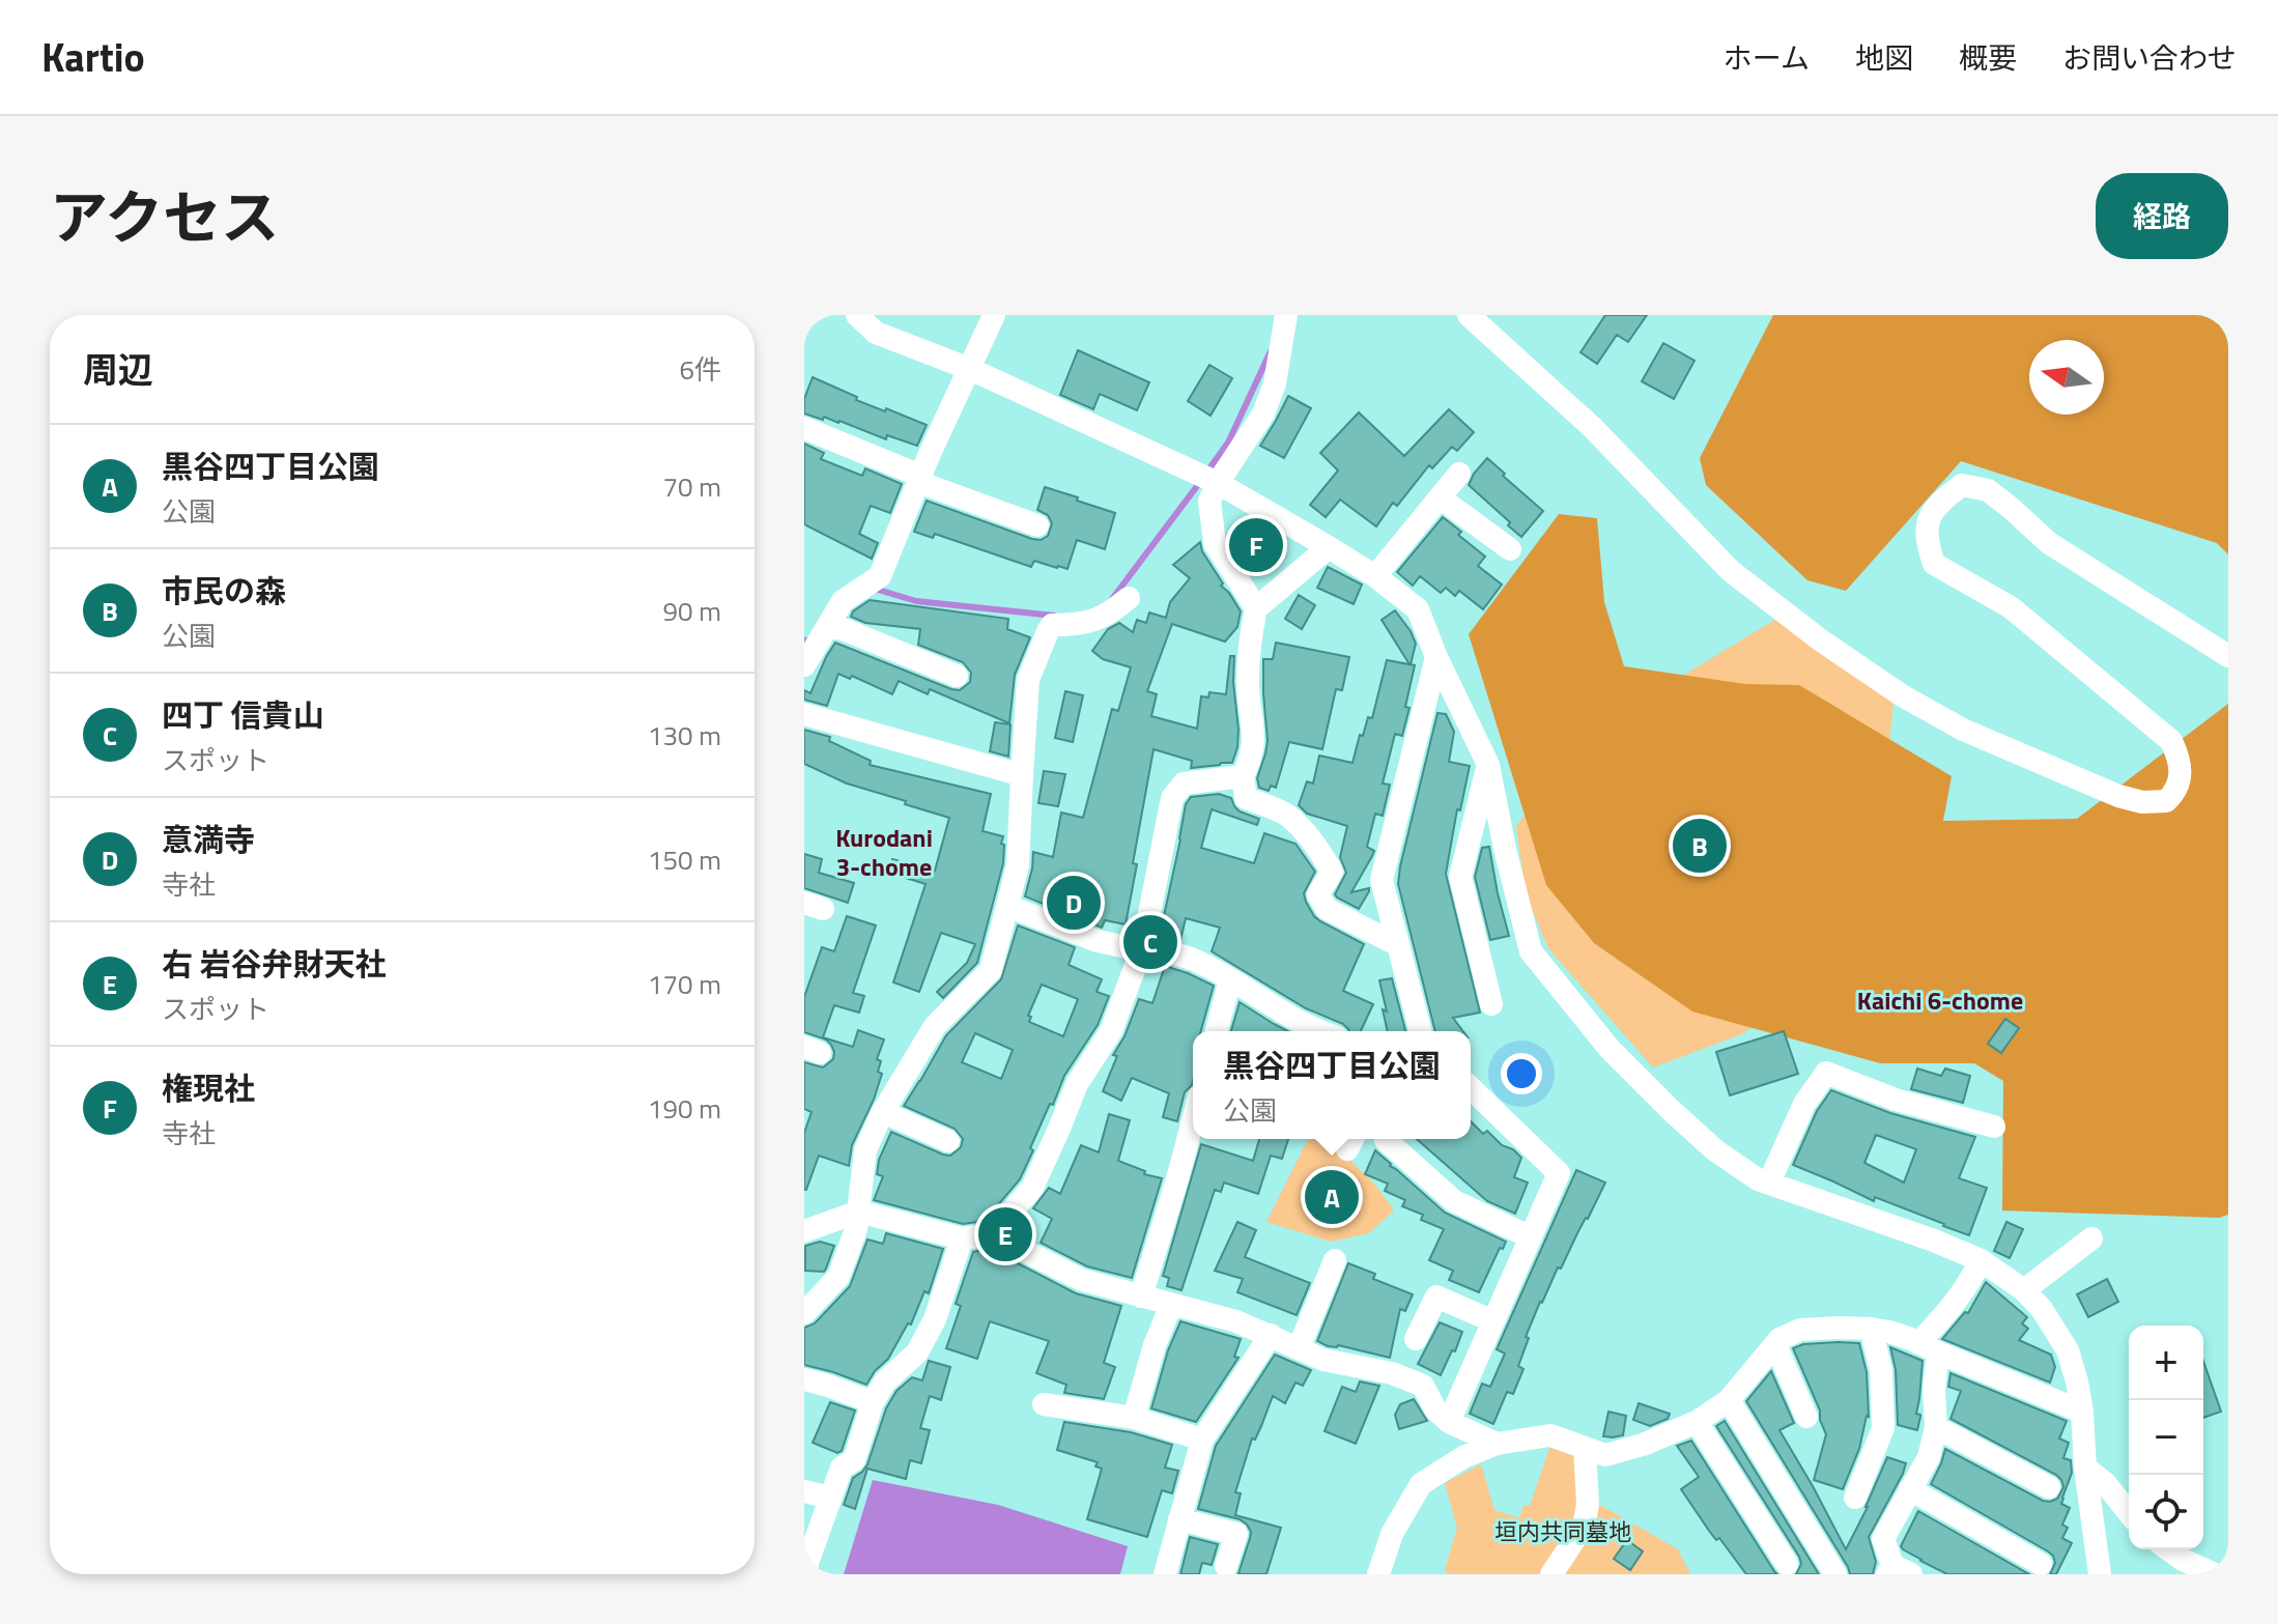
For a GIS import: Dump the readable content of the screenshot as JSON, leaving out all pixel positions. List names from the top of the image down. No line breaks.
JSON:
{"districts":["Kurodani 3-chome","Kaichi 6-chome"],"parks":["垣内共同墓地"],"north":"left","page":{"header":"Kartio","nav":["ホーム","地図","概要","お問い合わせ"],"title":"アクセス","buttons":"経路","heading":["周辺","6件"],"list":[{"mark":"A","name":"黒谷四丁目公園","note":"公園","value":"70 m"},{"mark":"B","name":"市民の森","note":"公園","value":"90 m"},{"mark":"C","name":"四丁 信貴山","note":"スポット","value":"130 m"},{"mark":"D","name":"意満寺","note":"寺社","value":"150 m"},{"mark":"E","name":"右 岩谷弁財天社","note":"スポット","value":"170 m"},{"mark":"F","name":"権現社","note":"寺社","value":"190 m"}],"pins":["F","B","D","C","A","E"],"popup":["黒谷四丁目公園","公園"],"map_buttons":["+","−"]}}
